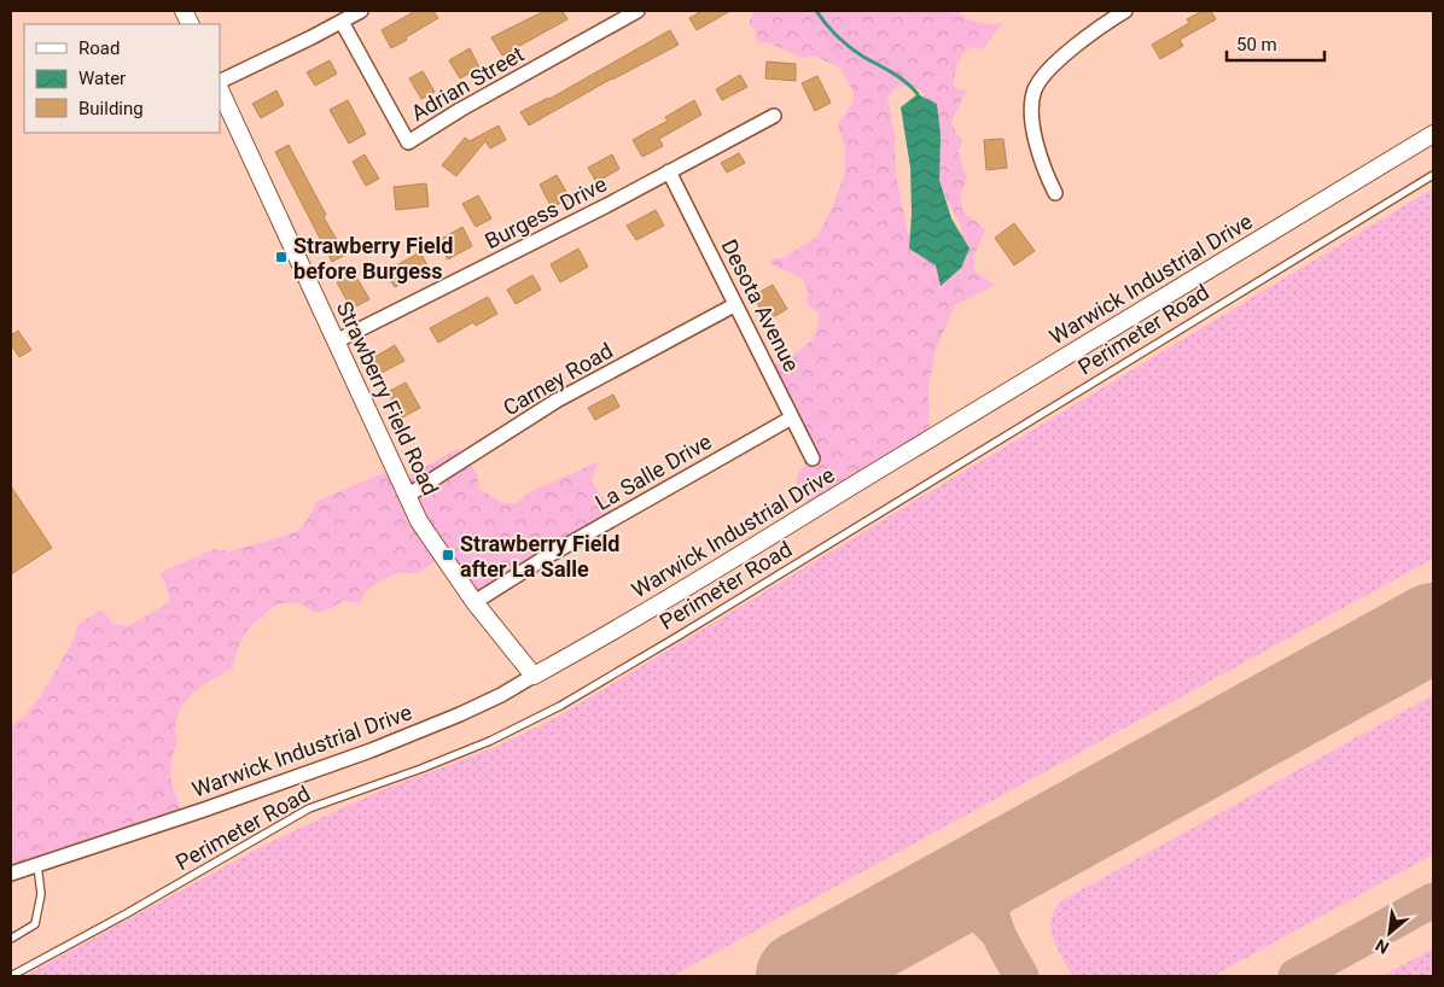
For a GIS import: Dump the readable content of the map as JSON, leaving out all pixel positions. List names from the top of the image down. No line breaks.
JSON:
{"streets":{"street":["Adrian Street","Burgess Drive","Warwick Industrial Drive","Desota Avenue","Carney Road","Strawberry Field Road","La Salle Drive"],"lane":["Perimeter Road"]},"crossings":[["Burgess Drive","Desota Avenue"],["Burgess Drive","Strawberry Field Road"],["Warwick Industrial Drive","Strawberry Field Road"],["Desota Avenue","Carney Road"],["Desota Avenue","La Salle Drive"],["Carney Road","Strawberry Field Road"],["Strawberry Field Road","La Salle Drive"]],"places":{"transit":["Strawberry Field before Burgess","Strawberry Field after La Salle"]},"legend":["Road","Water","Building"],"scale_bar":"50 m","north":"bottom left"}
